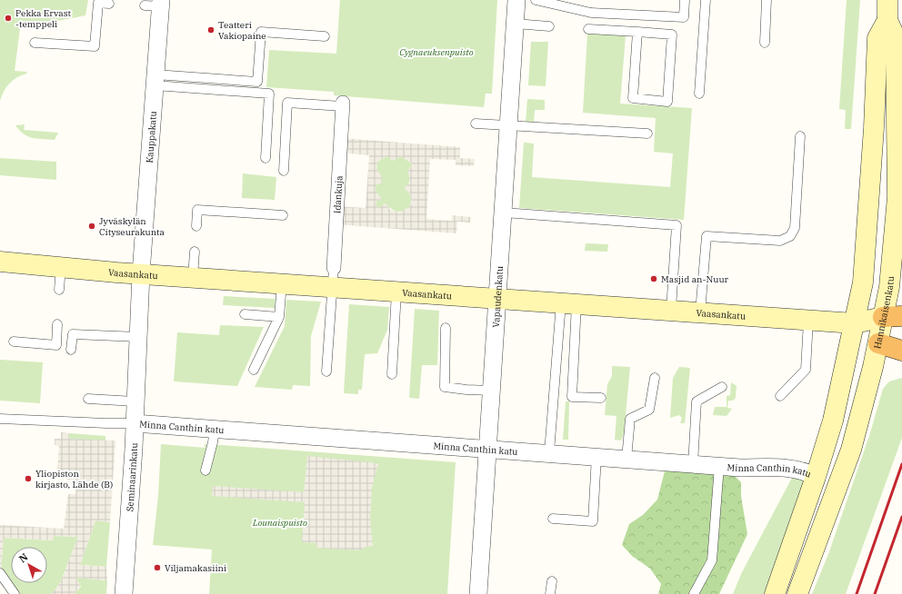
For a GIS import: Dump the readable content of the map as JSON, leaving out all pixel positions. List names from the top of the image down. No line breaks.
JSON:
{"streets":{"main road":["Vaasankatu","Hannikaisenkatu"],"street":["Kauppakatu","Idankuja","Vapaudenkatu","Minna Canthin katu","Seminaarinkatu"]},"crossings":[["Kauppakatu","Vaasankatu"],["Kauppakatu","Seminaarinkatu"],["Idankuja","Vaasankatu"],["Vaasankatu","Vapaudenkatu"],["Vaasankatu","Hannikaisenkatu"],["Vaasankatu","Seminaarinkatu"],["Vapaudenkatu","Minna Canthin katu"],["Hannikaisenkatu","Minna Canthin katu"],["Minna Canthin katu","Seminaarinkatu"]],"parks":["Cygnaeuksenpuisto","Lounaispuisto"],"places":["Pekka Ervast -temppeli","Teatteri Vakiopaine","Jyväskylän Cityseurakunta","Masjid an-Nuur","Yliopiston kirjasto, Lähde (B)","Viljamakasiini"],"north":"top left"}
